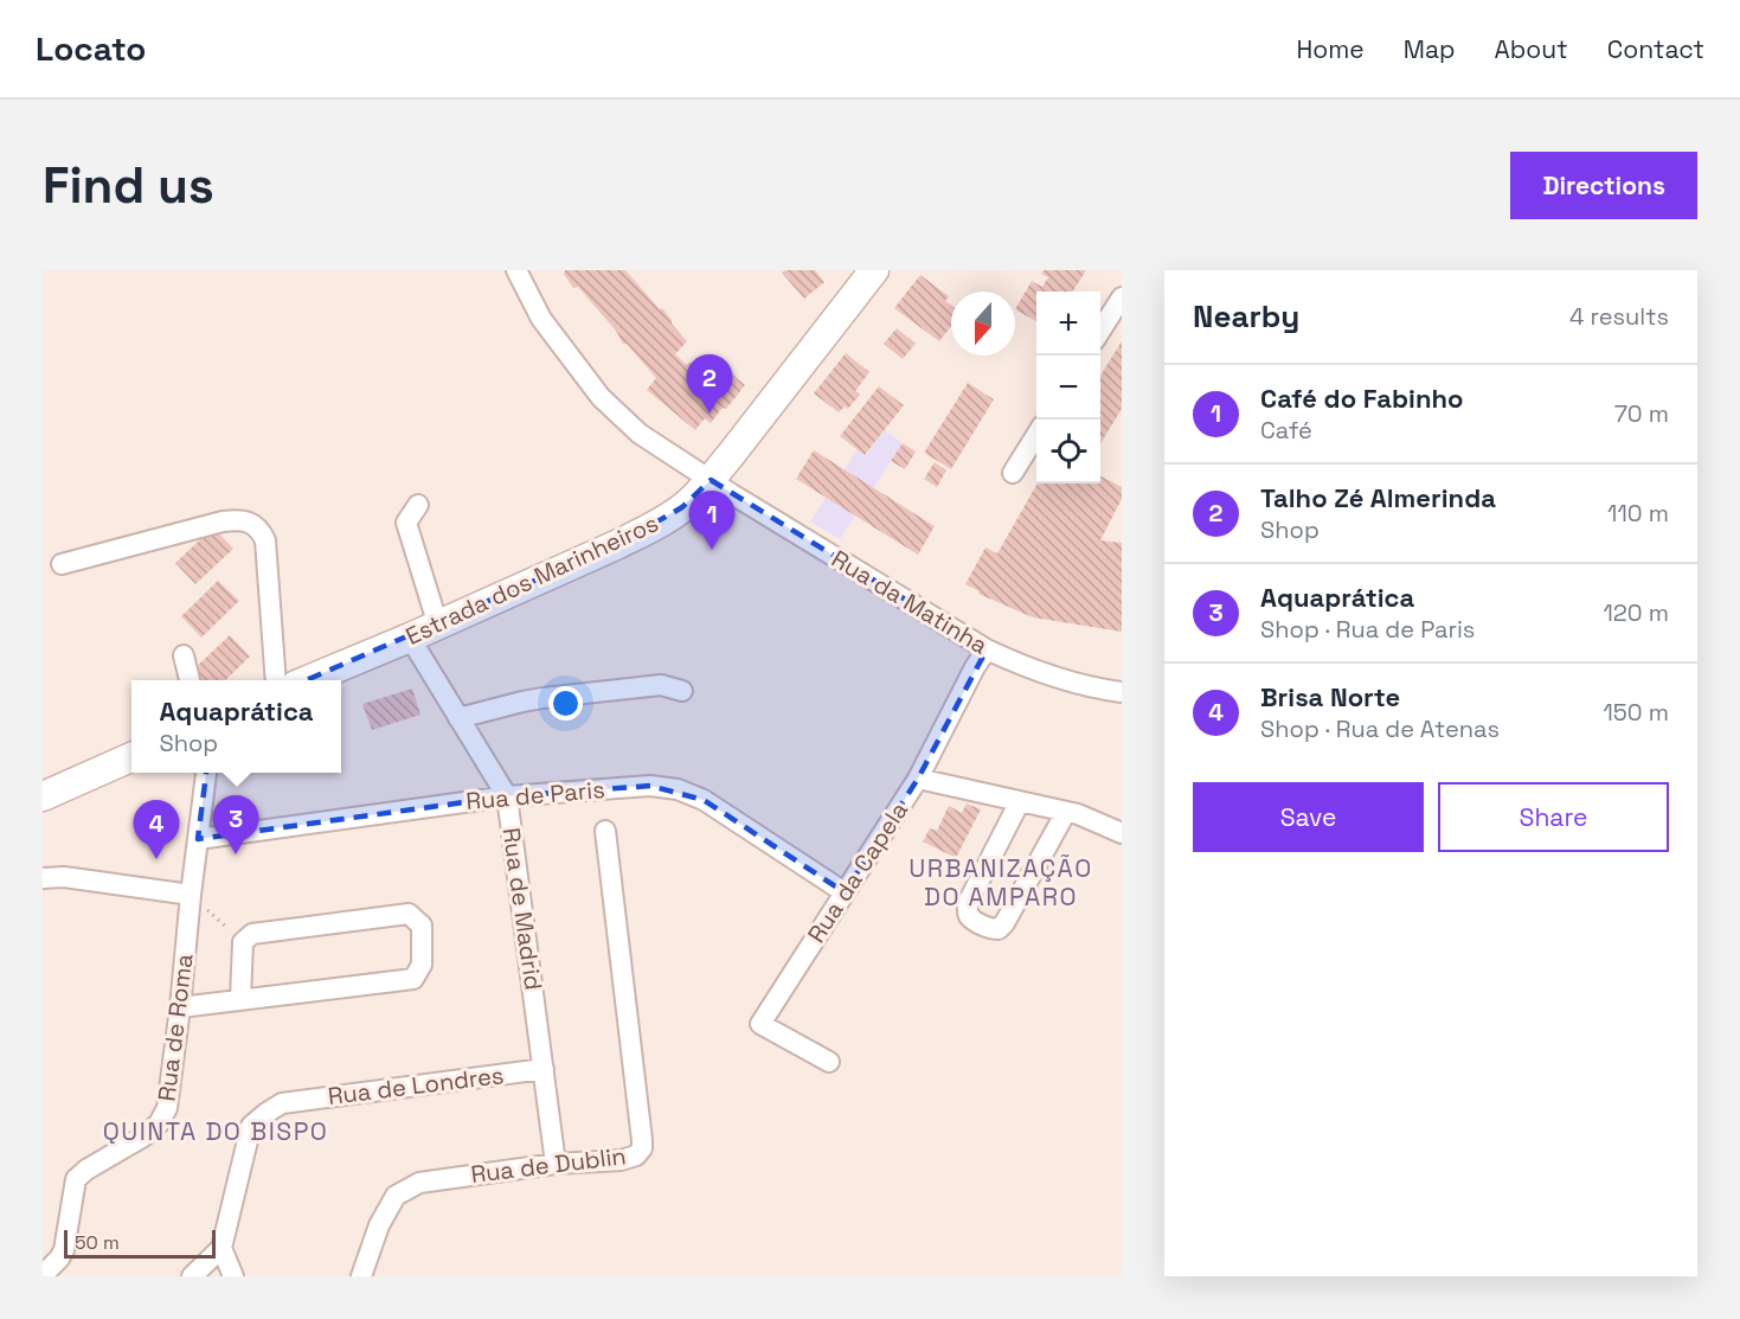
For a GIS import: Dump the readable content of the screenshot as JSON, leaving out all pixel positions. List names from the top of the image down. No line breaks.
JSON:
{"streets":{"street":["Estrada dos Marinheiros","Rua da Matinha","Rua de Paris","Rua da Capela","Rua de Madrid","Rua de Roma","Rua de Londres","Rua de Dublin"]},"crossings":[["Estrada dos Marinheiros","Rua da Matinha"],["Estrada dos Marinheiros","Rua de Madrid"],["Rua da Matinha","Rua da Capela"],["Rua de Paris","Rua da Capela"],["Rua de Paris","Rua de Madrid"],["Rua de Paris","Rua de Roma"],["Rua de Madrid","Rua de Londres"],["Rua de Madrid","Rua de Dublin"]],"districts":["URBANIZAÇÃO DO AMPARO","QUINTA DO BISPO"],"scale_bar":"50 m","north":"bottom","page":{"header":"Locato","nav":["Home","Map","About","Contact"],"buttons":["Directions",["Save","Share"]],"title":"Find us","heading":["Nearby","4 results"],"map_buttons":["+","−"],"pins":["2","1","3","4"],"list":[{"mark":"1","name":"Café do Fabinho","note":"Café","value":"70 m"},{"mark":"2","name":"Talho Zé Almerinda","note":"Shop","value":"110 m"},{"mark":"3","name":"Aquaprática","note":"Shop · Rua de Paris","value":"120 m"},{"mark":"4","name":"Brisa Norte","note":"Shop · Rua de Atenas","value":"150 m"}],"popup":["Aquaprática","Shop"],"scale":"50 m"}}
